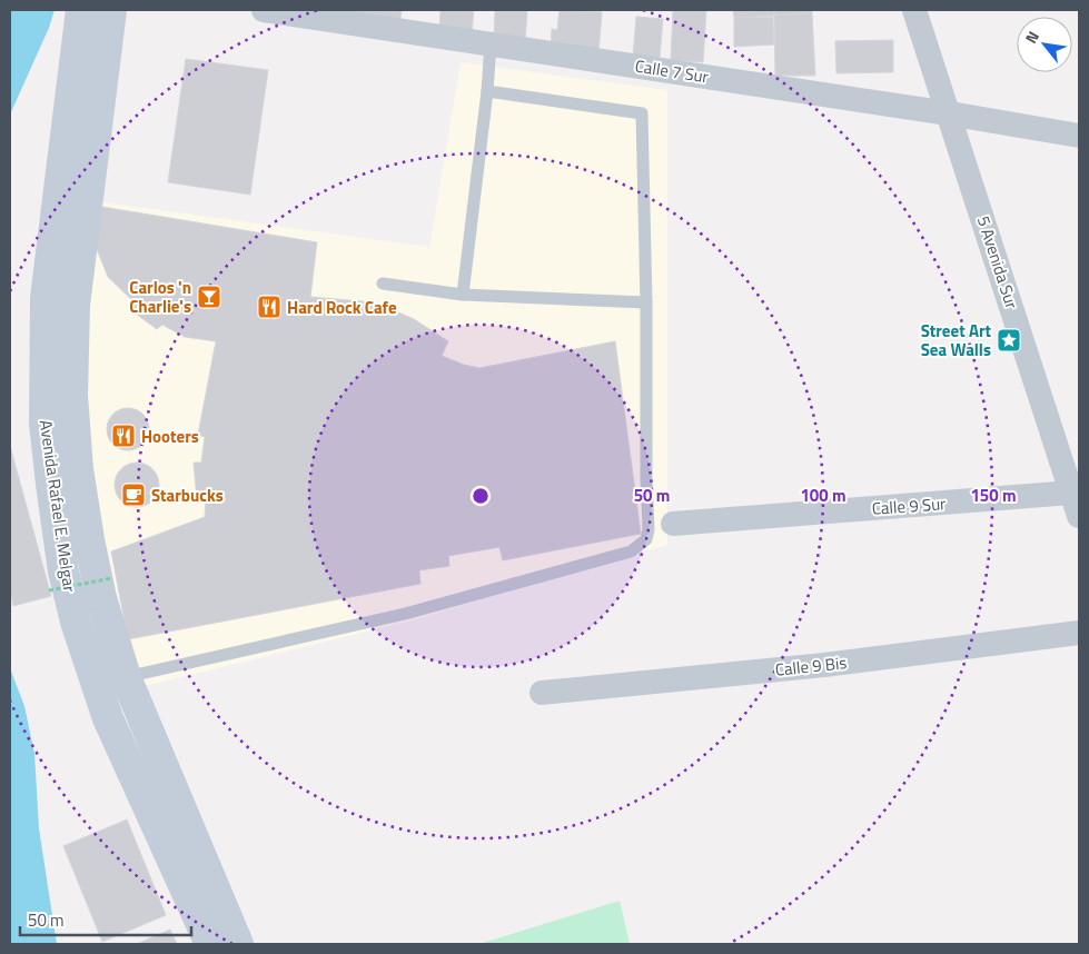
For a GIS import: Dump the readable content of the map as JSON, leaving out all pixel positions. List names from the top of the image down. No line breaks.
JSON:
{"streets":{"main road":["Avenida Rafael E. Melgar"],"street":["Calle 7 Sur","5 Avenida Sur","Calle 9 Sur","Calle 9 Bis"]},"crossings":[["Calle 7 Sur","5 Avenida Sur"],["5 Avenida Sur","Calle 9 Sur"]],"places":{"bar":["Carlos 'n Charlie's"],"restaurant":["Hard Rock Cafe","Hooters"],"place":["Street Art Sea Walls"],"cafe":["Starbucks"]},"scale_bar":"50 m","north":"top left","rings":["50 m","100 m","150 m"]}
